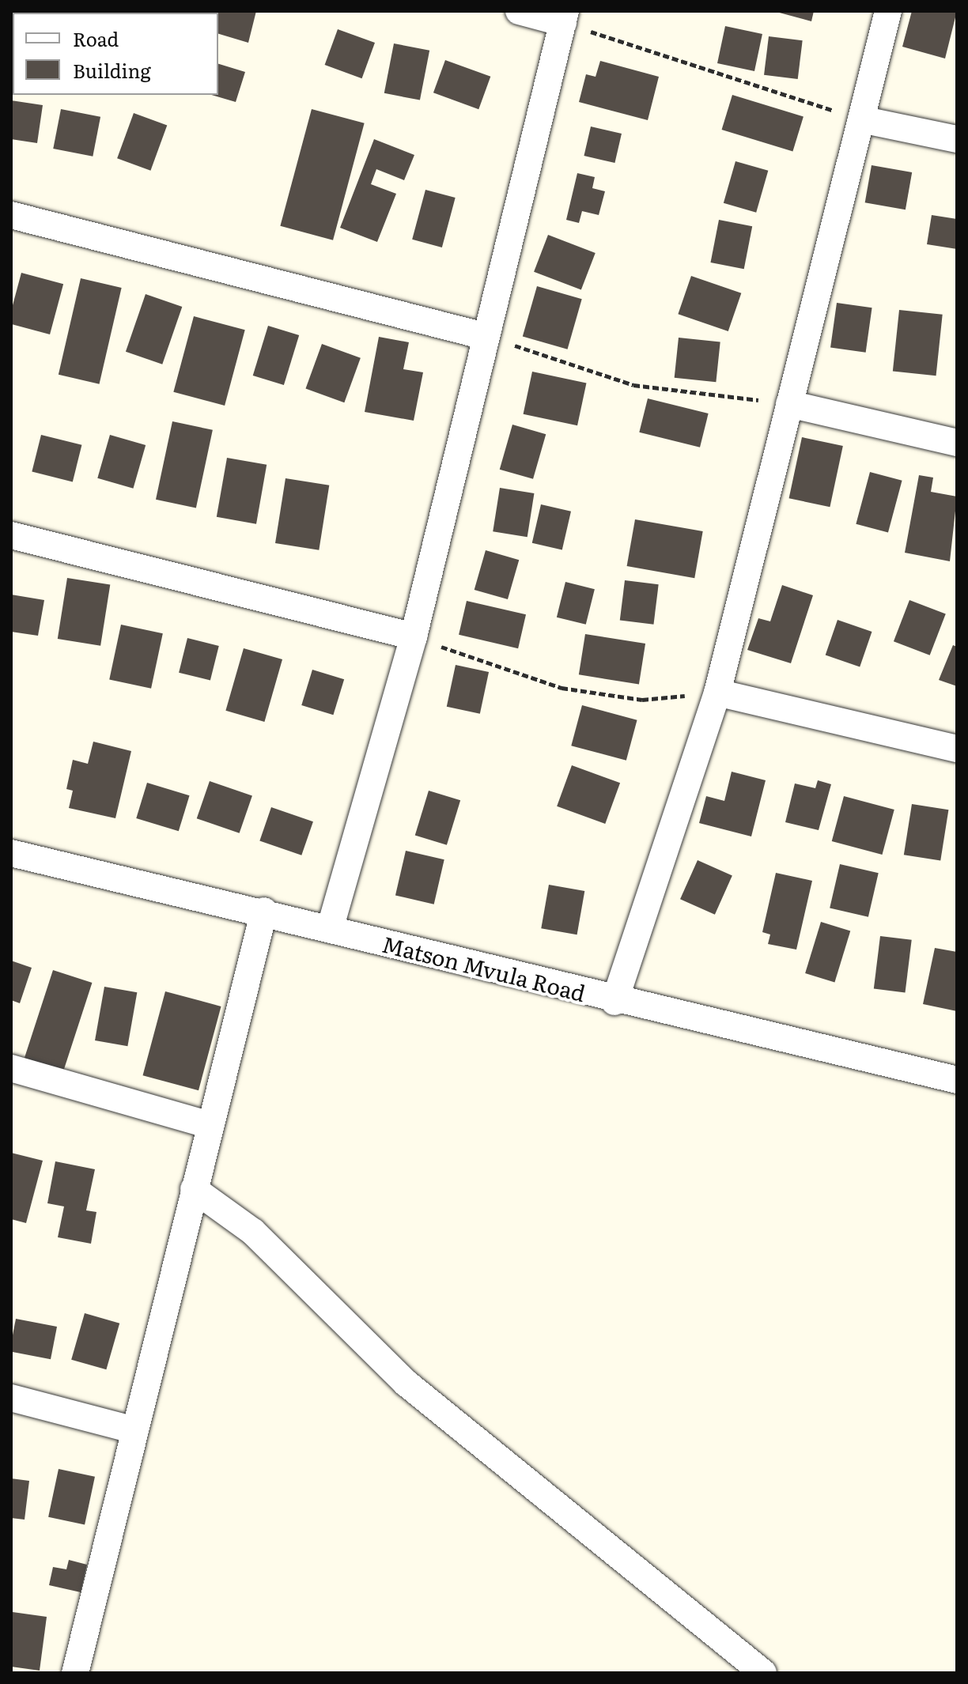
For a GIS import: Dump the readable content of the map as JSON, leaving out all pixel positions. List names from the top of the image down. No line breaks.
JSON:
{"streets":{"street":["Matson Mvula Road"]},"legend":["Road","Building"]}
